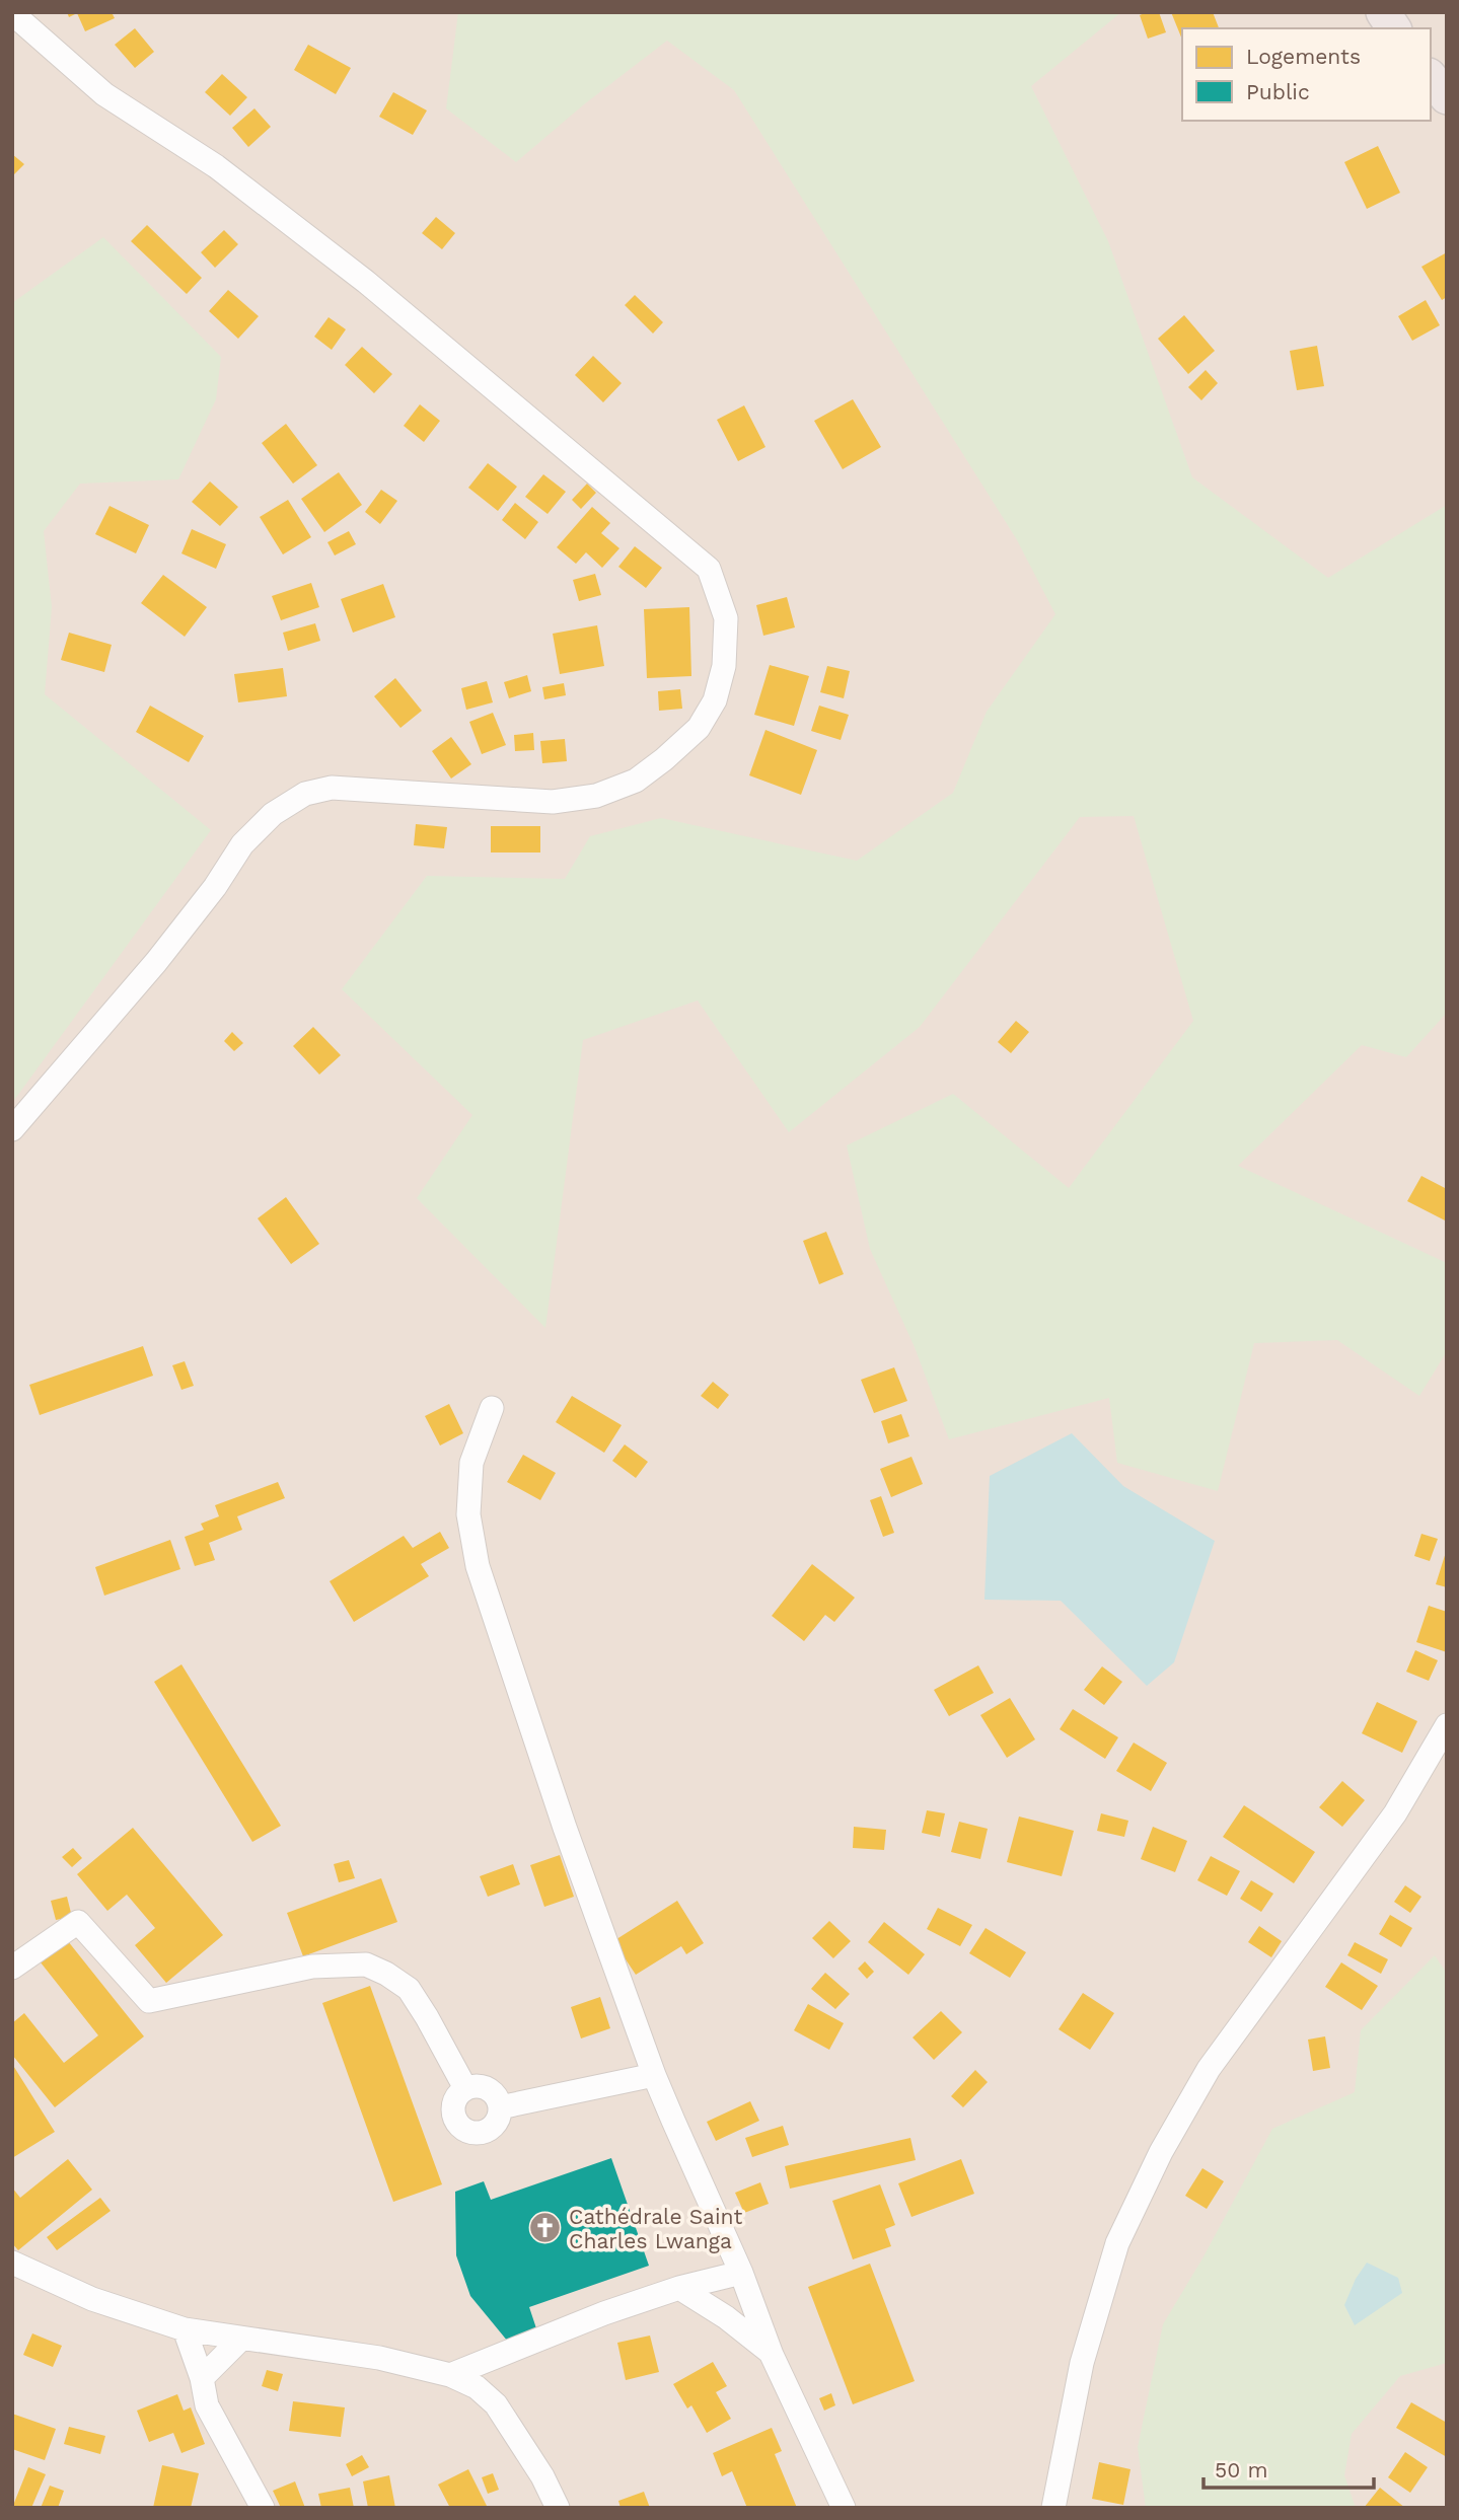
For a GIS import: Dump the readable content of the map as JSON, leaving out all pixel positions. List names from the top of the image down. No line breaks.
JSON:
{"places":{"church":["Cathédrale Saint Charles Lwanga"]},"legend":["Logements","Public"],"scale_bar":"50 m"}
